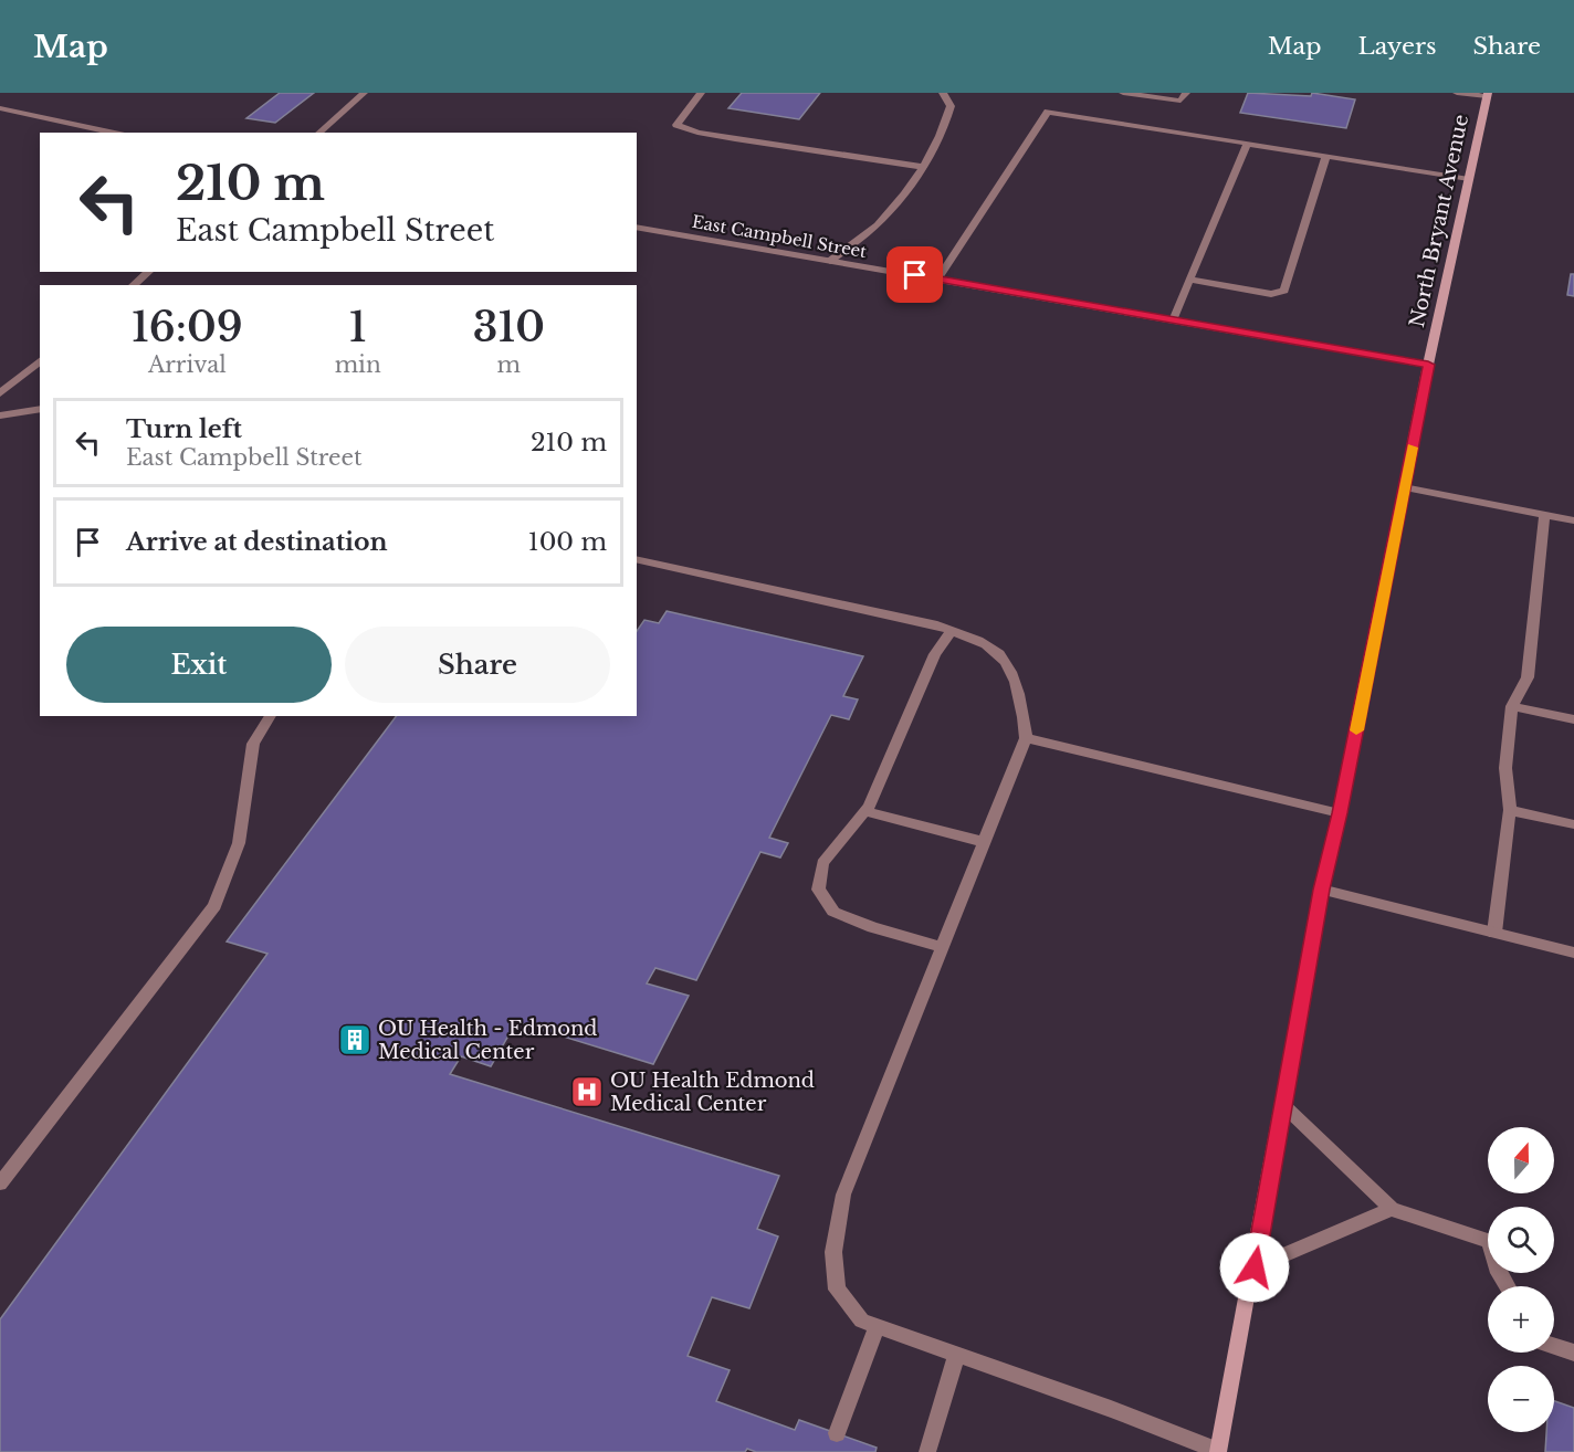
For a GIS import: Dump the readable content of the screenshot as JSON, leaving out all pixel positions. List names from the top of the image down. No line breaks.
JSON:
{"streets":{"main road":["North Bryant Avenue"],"street":["East Campbell Street"]},"crossings":[["North Bryant Avenue","East Campbell Street"]],"places":{"building":["OU Health - Edmond Medical Center"],"hospital":["OU Health Edmond Medical Center"]},"north":"top","page":{"header":"Map","nav":["Map","Layers","Share"],"turn":["210 m","East Campbell Street"],"eta":["16:09","Arrival","1","min","310","m"],"list":[{"name":"Turn left","note":"East Campbell Street","value":"210 m"},{"name":"Arrive at destination","value":"100 m"}],"buttons":["Exit","Share"],"map_buttons":["+","−"]}}
